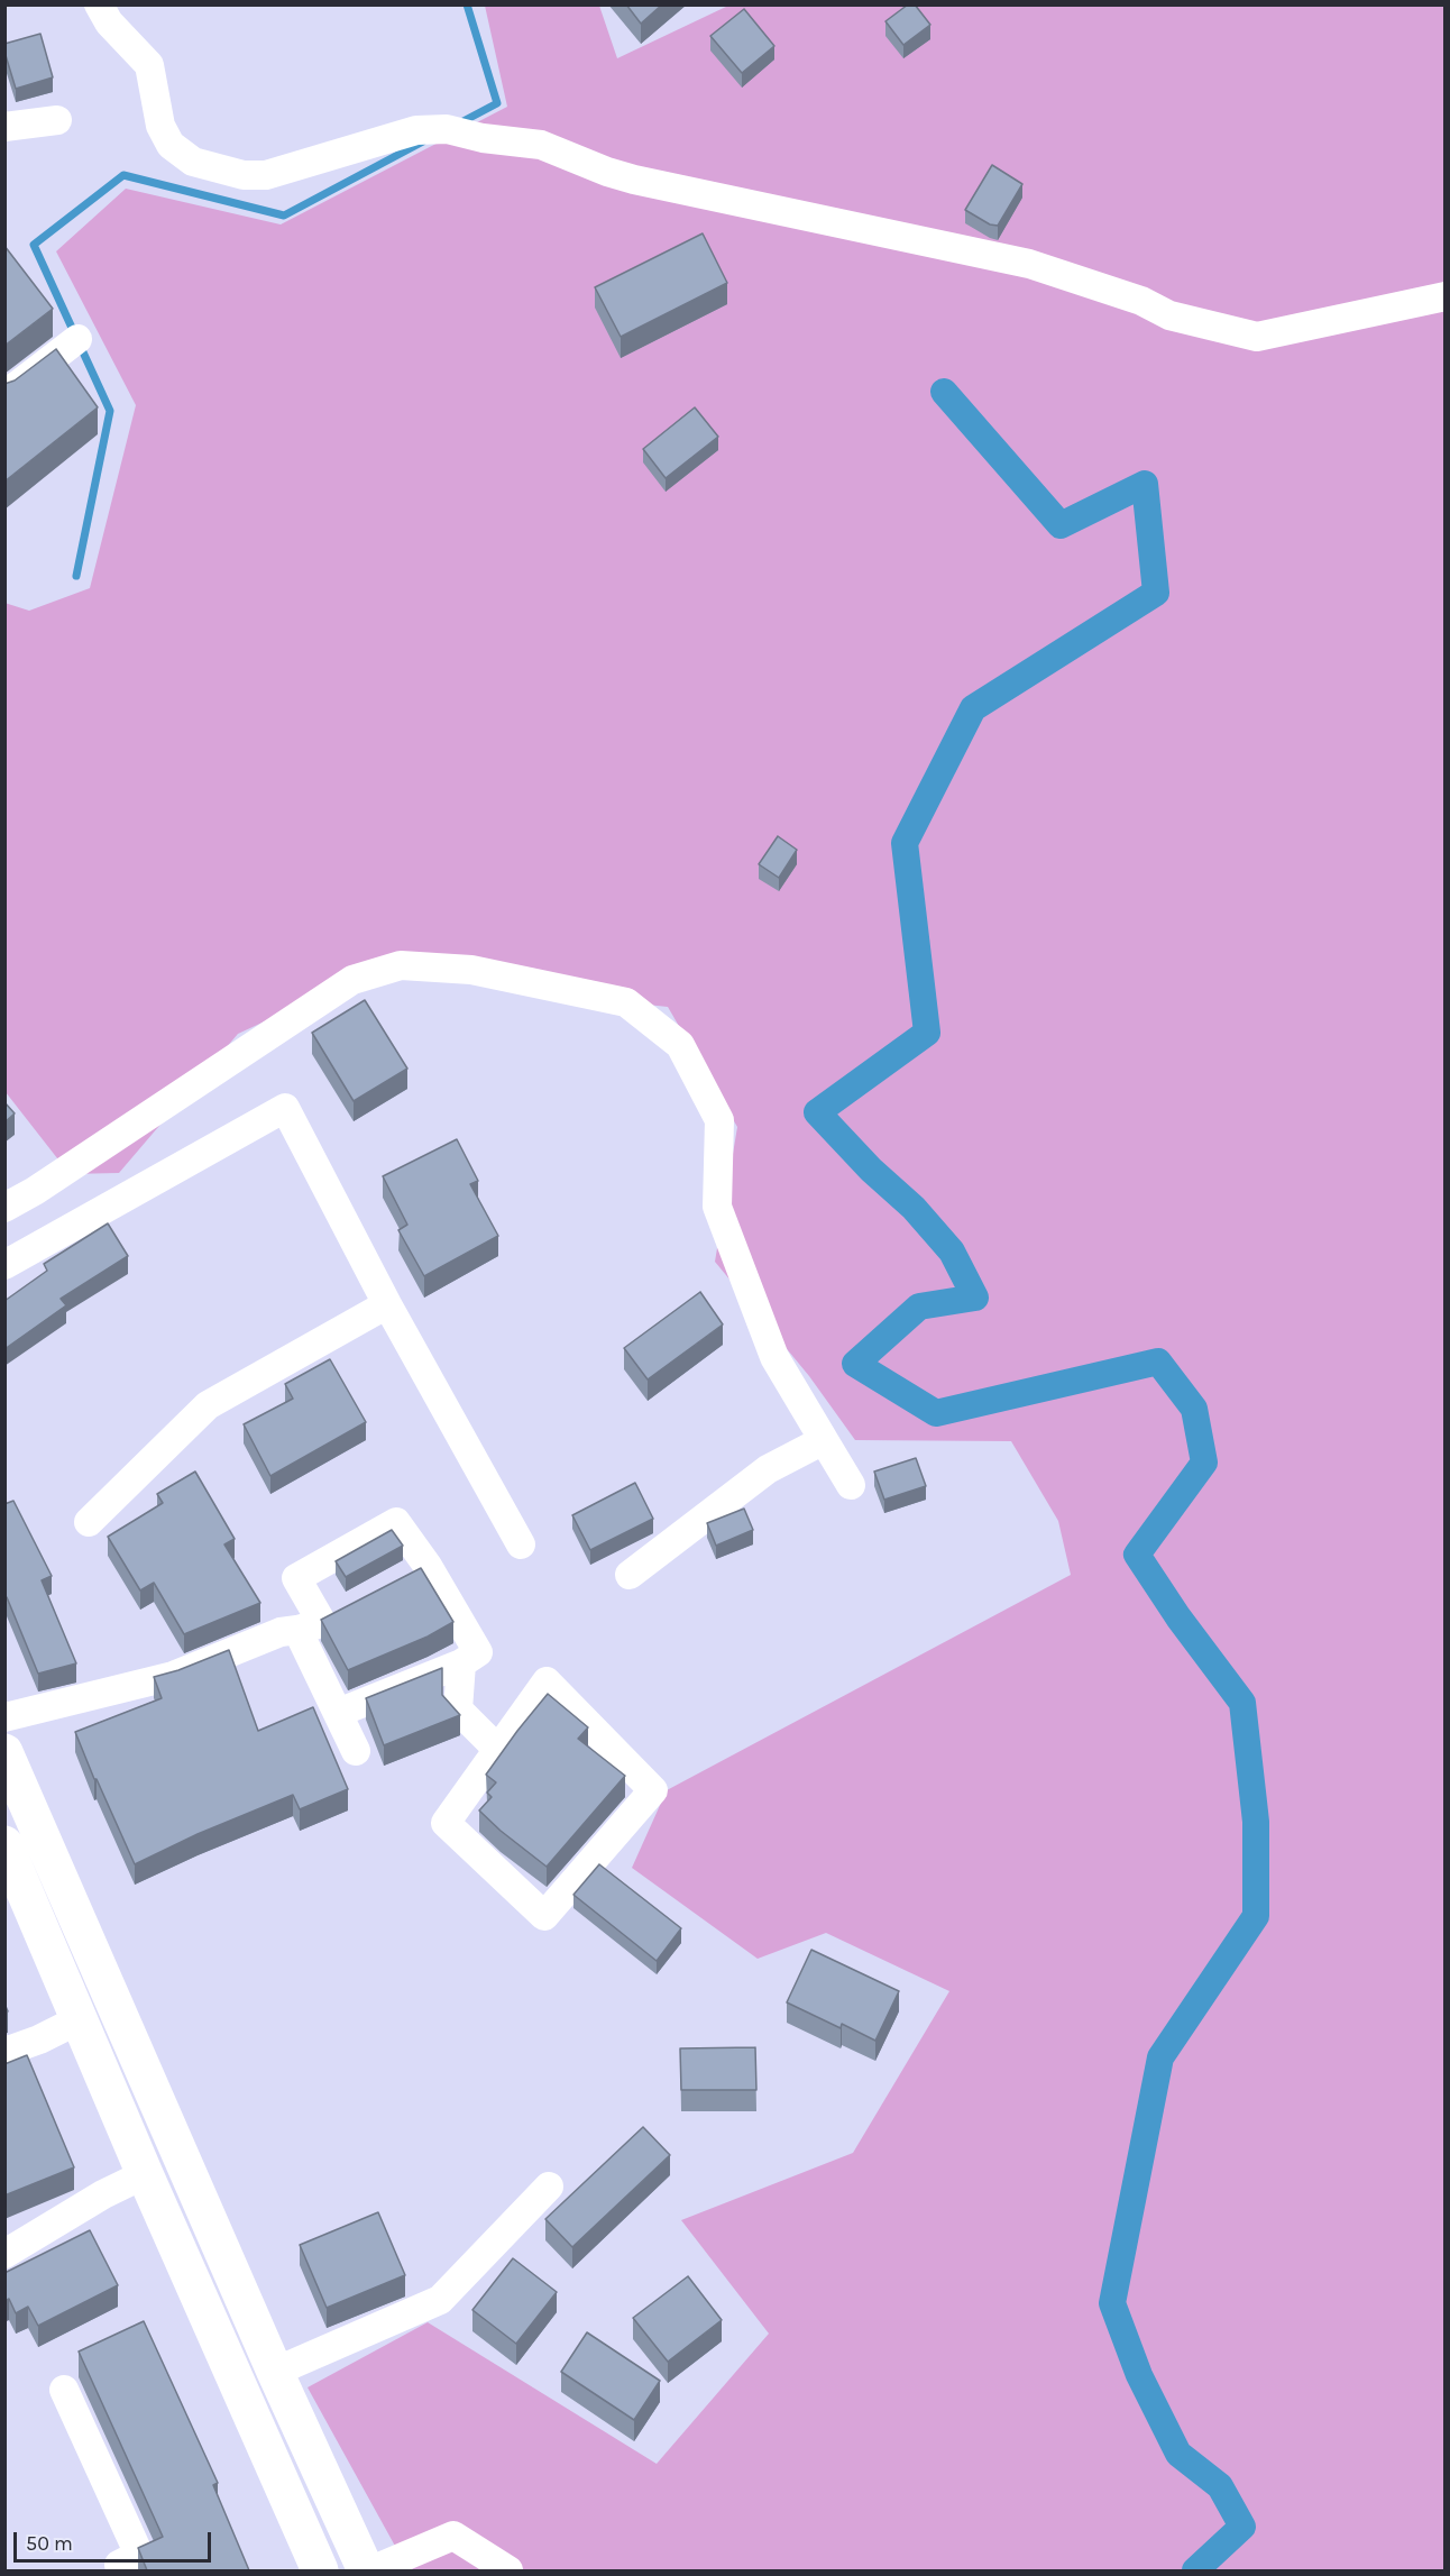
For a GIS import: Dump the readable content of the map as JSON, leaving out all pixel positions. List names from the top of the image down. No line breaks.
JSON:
{"scale_bar":"50 m"}
